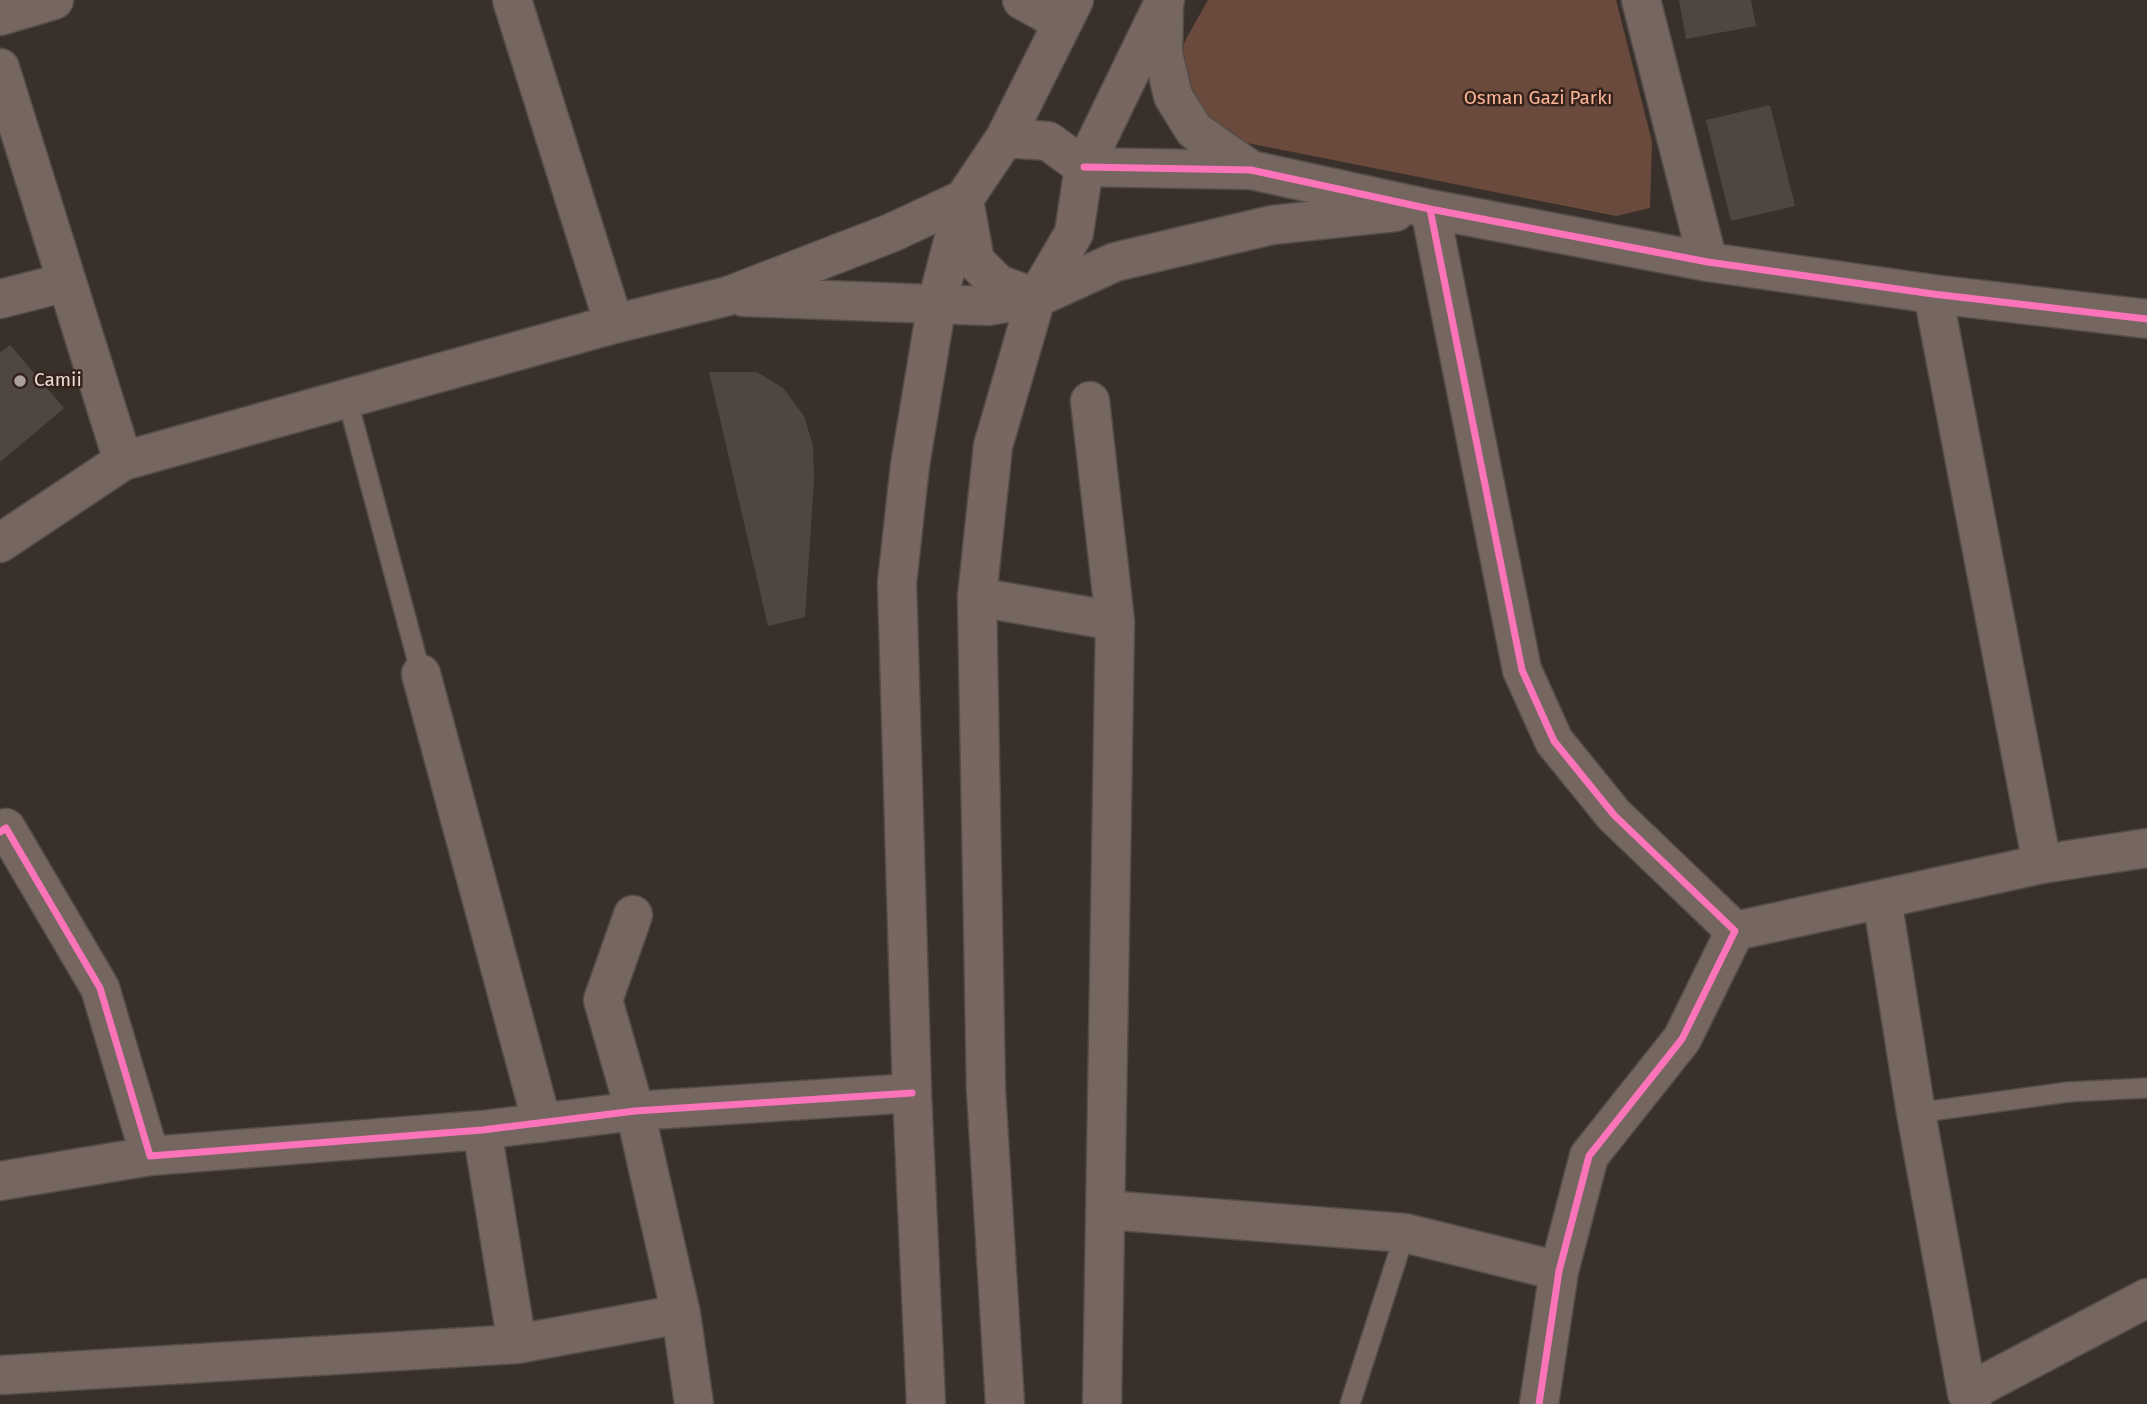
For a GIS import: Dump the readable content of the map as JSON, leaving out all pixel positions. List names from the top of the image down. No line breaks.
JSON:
{"parks":["Osman Gazi Parkı"],"places":["Camii"]}
